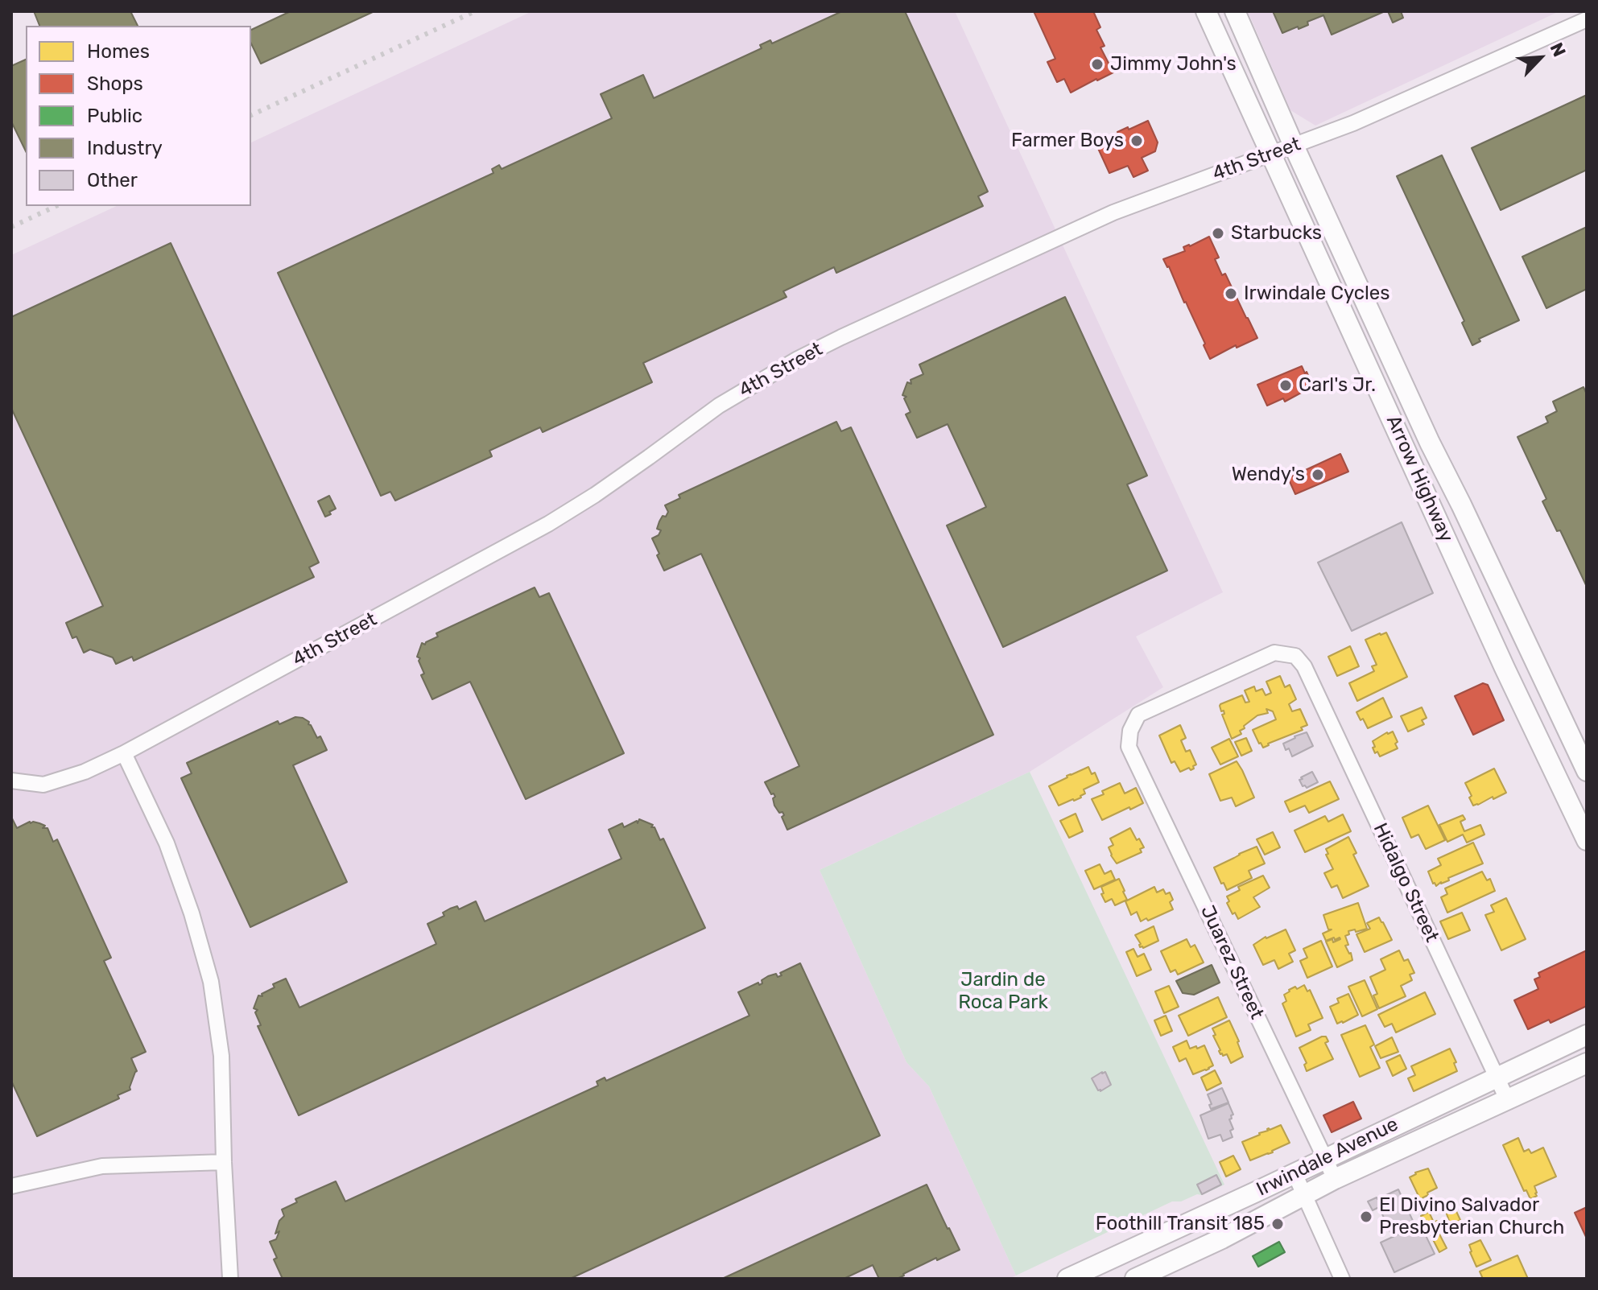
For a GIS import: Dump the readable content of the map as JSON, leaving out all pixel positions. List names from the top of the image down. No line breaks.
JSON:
{"streets":{"main road":["Arrow Highway","Irwindale Avenue"],"street":["4th Street","Hidalgo Street","Juarez Street"]},"crossings":[["4th Street","Arrow Highway"],["Hidalgo Street","Juarez Street"],["Hidalgo Street","Irwindale Avenue"],["Juarez Street","Irwindale Avenue"]],"parks":["Jardin de Roca Park"],"places":["Jimmy John's","Farmer Boys","Starbucks","Irwindale Cycles","Carl's Jr.","Wendy's","El Divino Salvador Presbyterian Church","Foothill Transit 185"],"legend":["Homes","Shops","Public","Industry","Other"],"north":"top right"}
